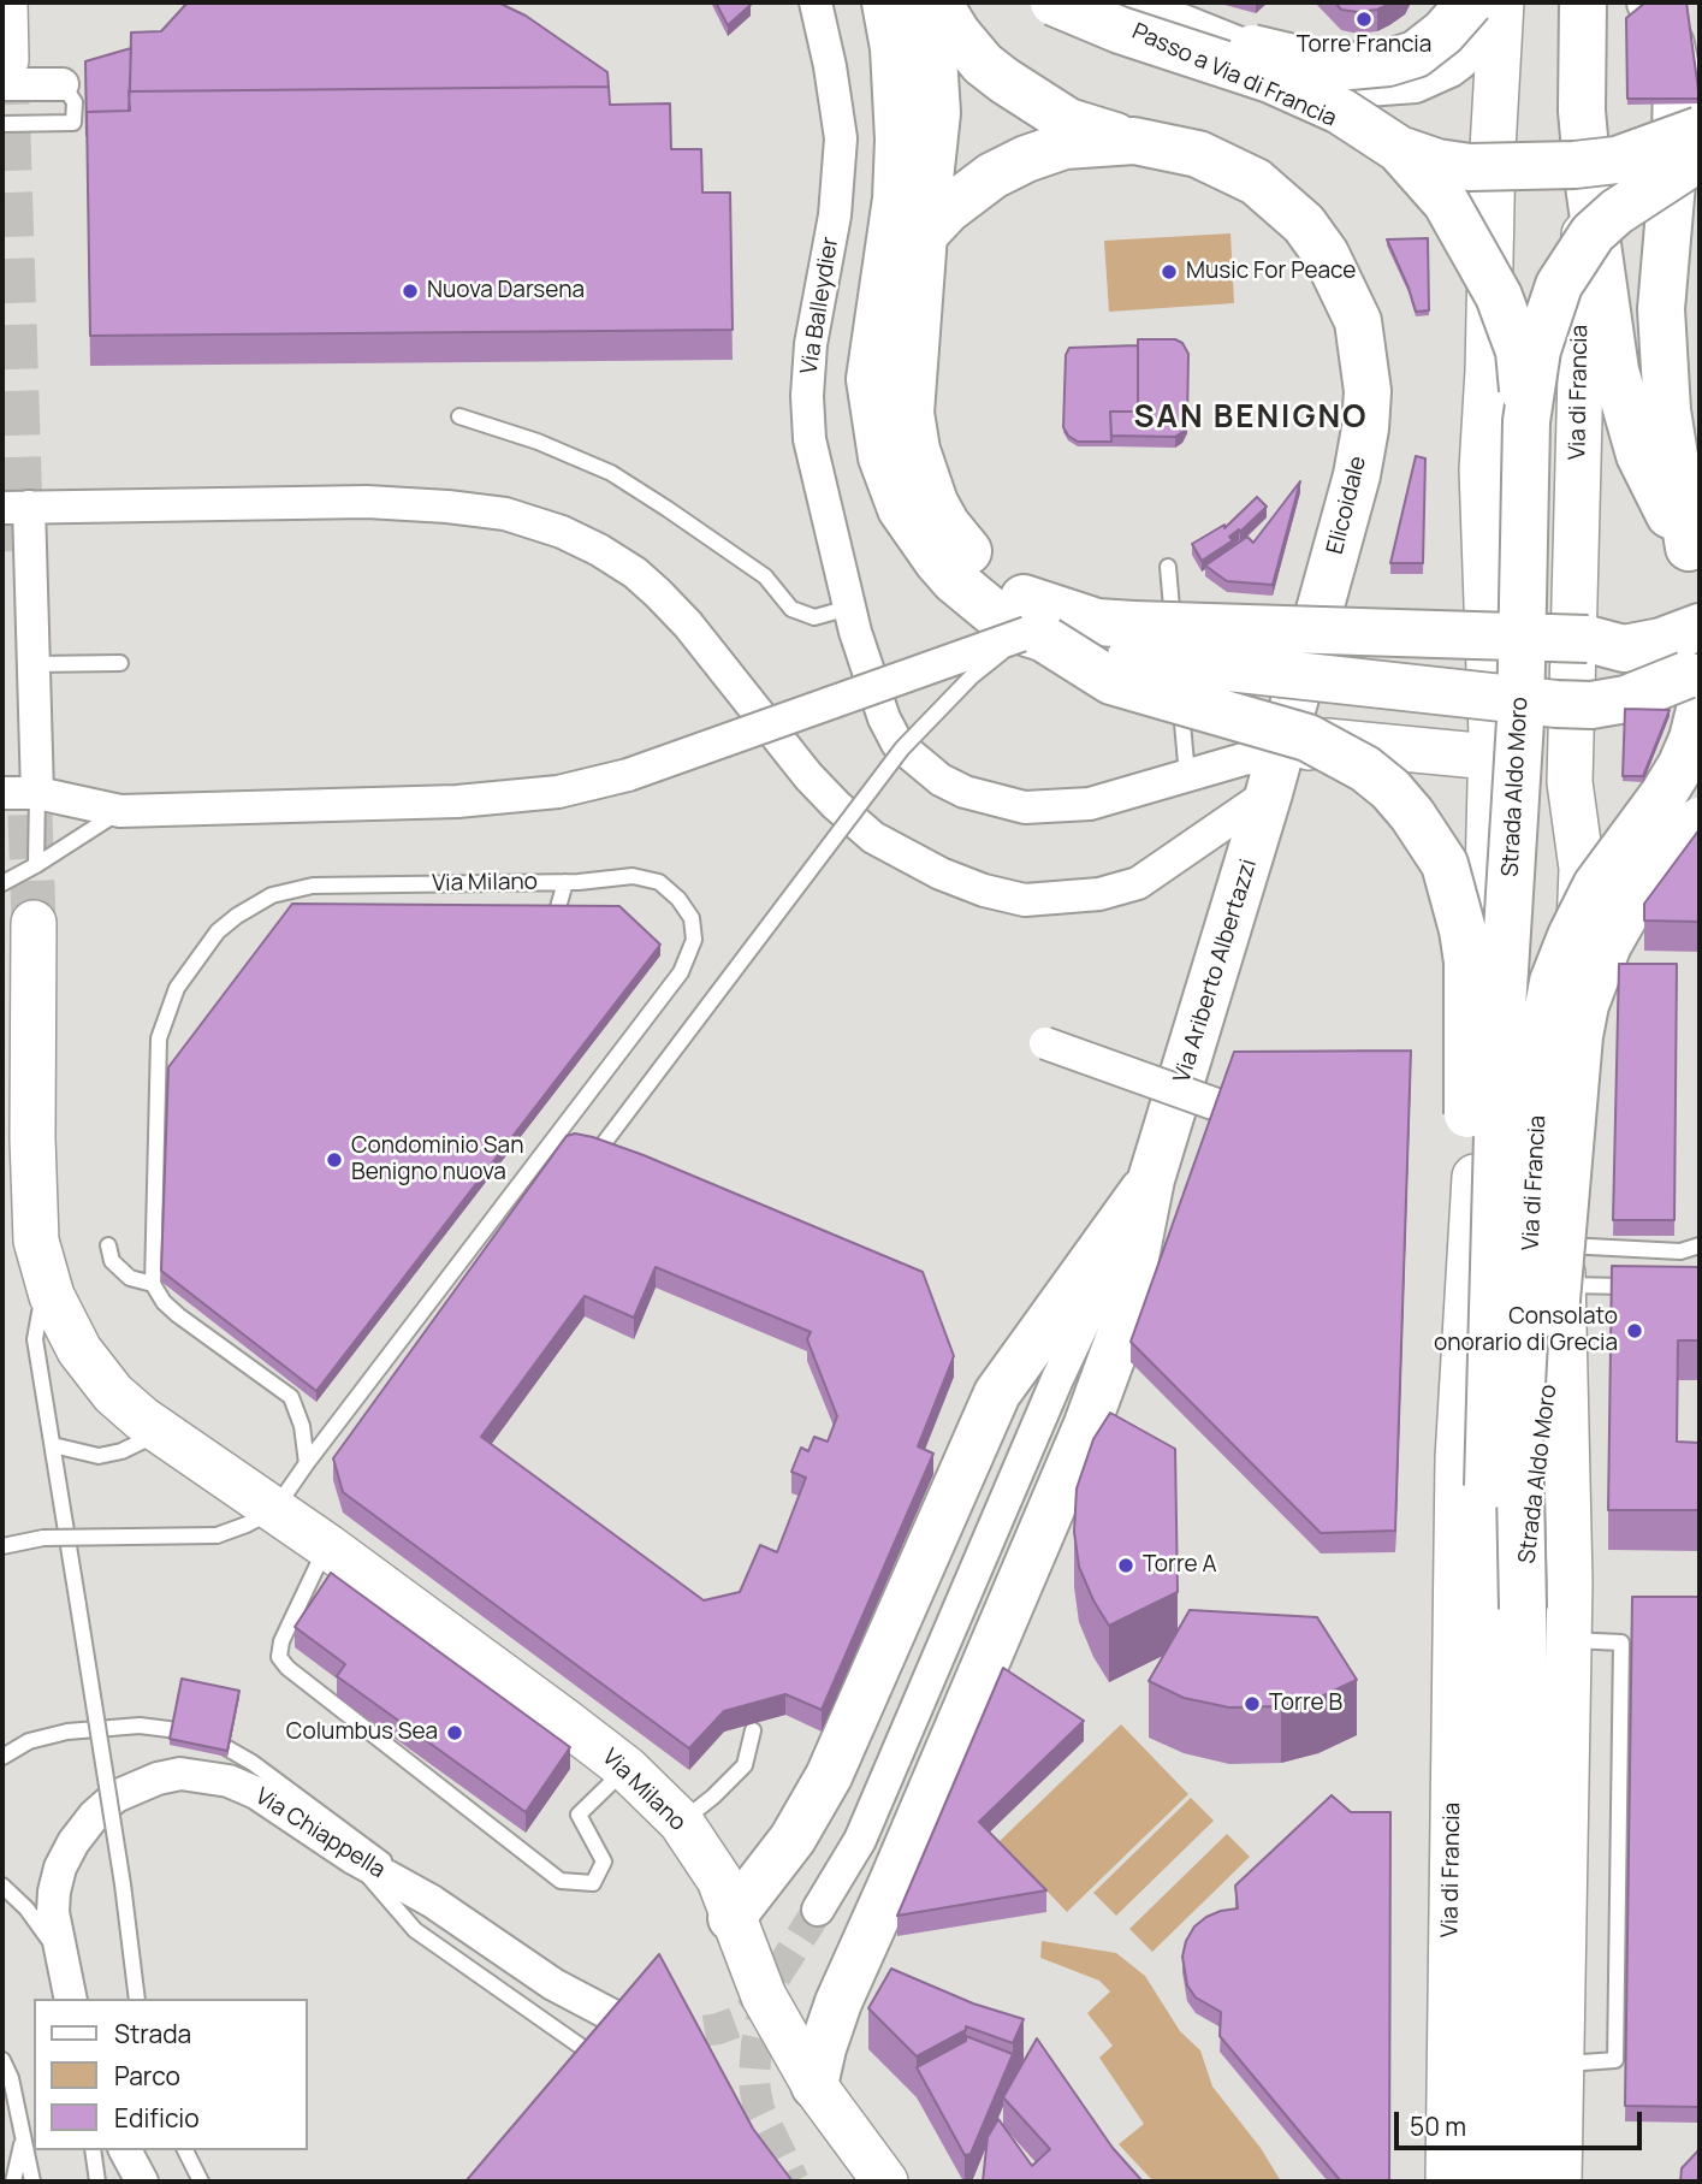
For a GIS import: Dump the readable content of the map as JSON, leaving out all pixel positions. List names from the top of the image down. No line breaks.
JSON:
{"streets":{"main road":["Via di Francia","Elicoidale","Strada Aldo Moro","Via Ariberto Albertazzi"],"street":["Passo a Via di Francia","Via Balleydier","Via Milano","Via Chiappella"]},"crossings":[["Passo a Via di Francia","Via di Francia"],["Via Balleydier","Via di Francia"],["Via Balleydier","Elicoidale"],["Via Balleydier","Via Ariberto Albertazzi"],["Via di Francia","Strada Aldo Moro"],["Elicoidale","Via Ariberto Albertazzi"]],"districts":["SAN BENIGNO"],"places":["Torre Francia","Music For Peace","Nuova Darsena","Condominio San Benigno nuova","Consolato onorario di Grecia","Torre A","Torre B","Columbus Sea"],"legend":["Strada","Parco","Edificio"],"scale_bar":"50 m"}
